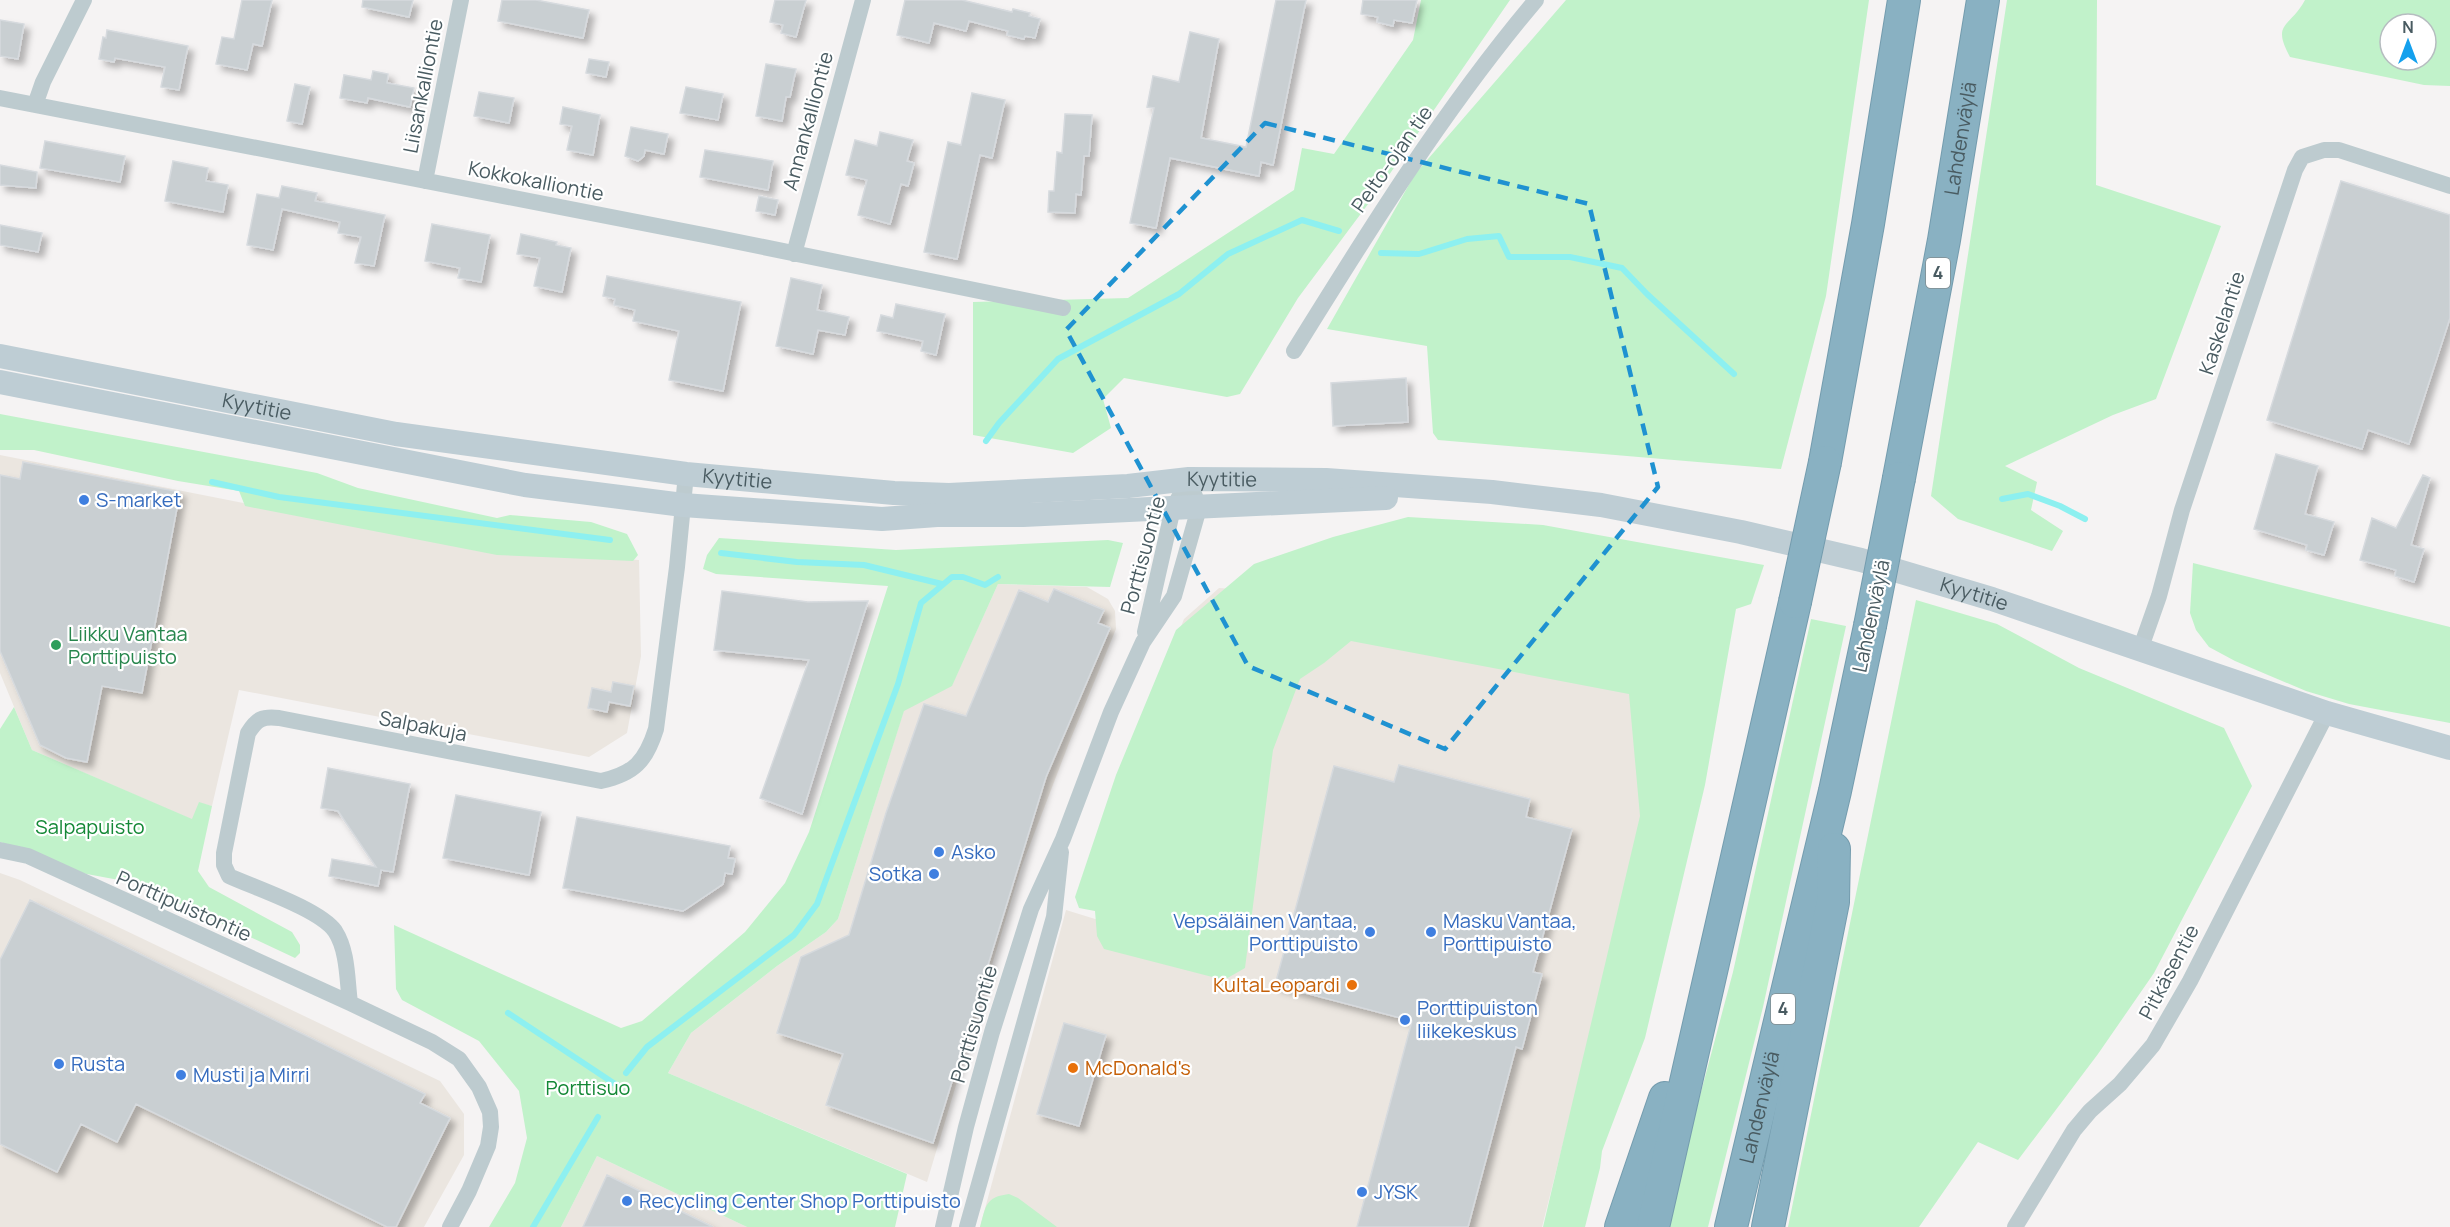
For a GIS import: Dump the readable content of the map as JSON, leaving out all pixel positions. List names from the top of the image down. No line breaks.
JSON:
{"streets":{"highway":["Lahdenväylä","4"],"main road":["Kyytitie"],"street":["Liisankalliontie","Annankalliontie","Pelto-ojan tie","Kokkokalliontie","Kaskelantie","Porttisuontie","Salpakuja","Porttipuistontie","Pitkäsentie"]},"crossings":[["Liisankalliontie","Kokkokalliontie"],["Annankalliontie","Kokkokalliontie"],["Kaskelantie","Kyytitie"],["Kyytitie","Porttisuontie"],["Kyytitie","Salpakuja"],["Kyytitie","Pitkäsentie"],["Salpakuja","Porttipuistontie"]],"parks":["Salpapuisto","Porttisuo"],"places":["S-market","Liikku Vantaa Porttipuisto","Asko","Sotka","Vepsäläinen Vantaa, Porttipuisto","Masku Vantaa, Porttipuisto","KultaLeopardi","Porttipuiston liikekeskus","Rusta","McDonald's","Musti ja Mirri","JYSK","Recycling Center Shop Porttipuisto"],"north":"top"}
